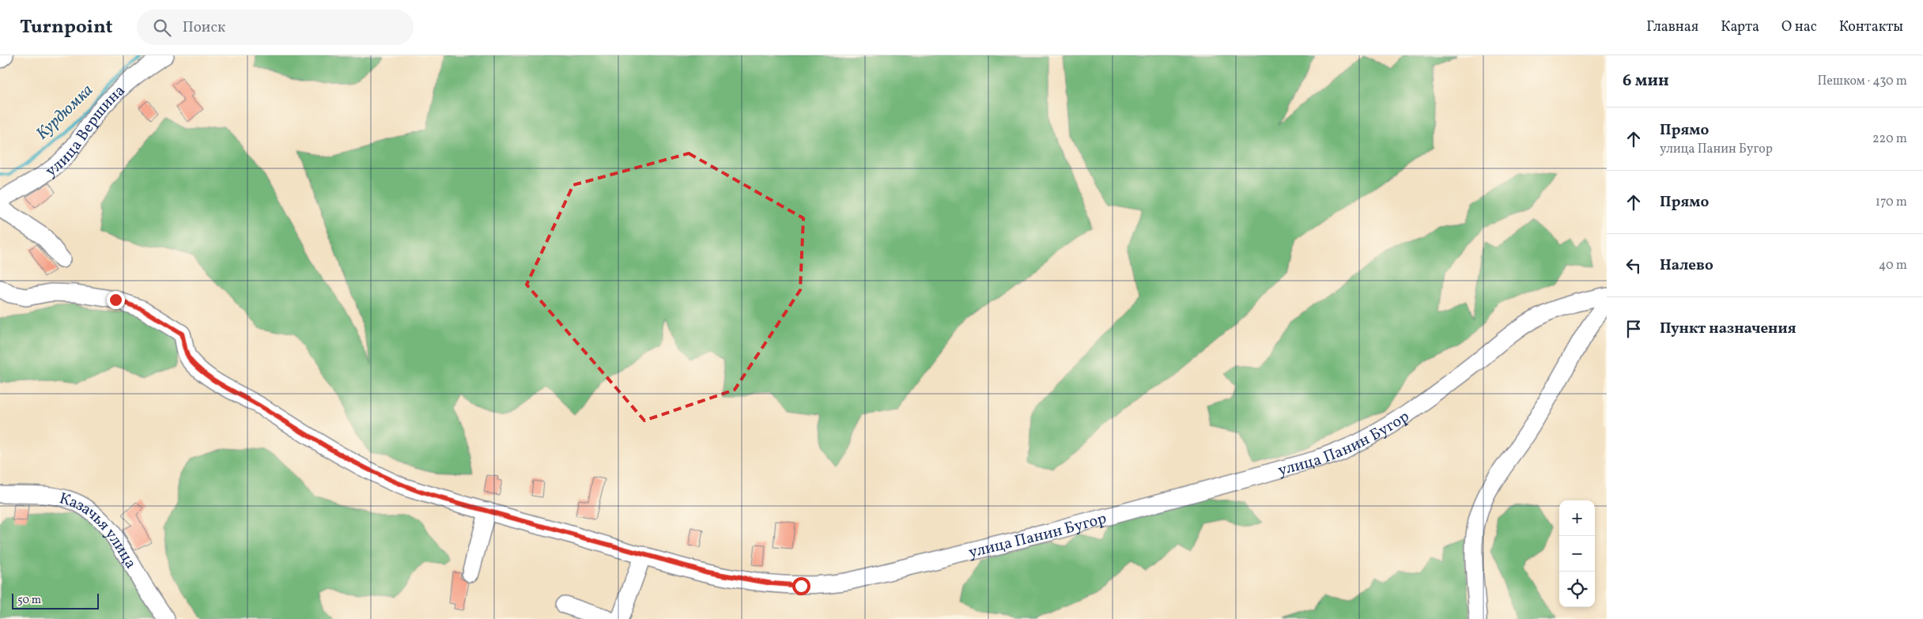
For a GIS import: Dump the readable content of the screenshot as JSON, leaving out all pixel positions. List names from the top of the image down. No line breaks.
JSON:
{"streets":{"street":["улица Вершина","улица Панин Бугор","Казачья улица"]},"water":["Курдюмка"],"scale_bar":"50 m","page":{"header":"Turnpoint","search":"Поиск","nav":["Главная","Карта","О нас","Контакты"],"heading":["6 мин","Пешком · 430 m"],"list":[["Прямо","улица Панин Бугор","220 m"],["Прямо","170 m"],["Налево","40 m"],"Пункт назначения"],"map_buttons":["+","−"],"scale":"50 m"}}
